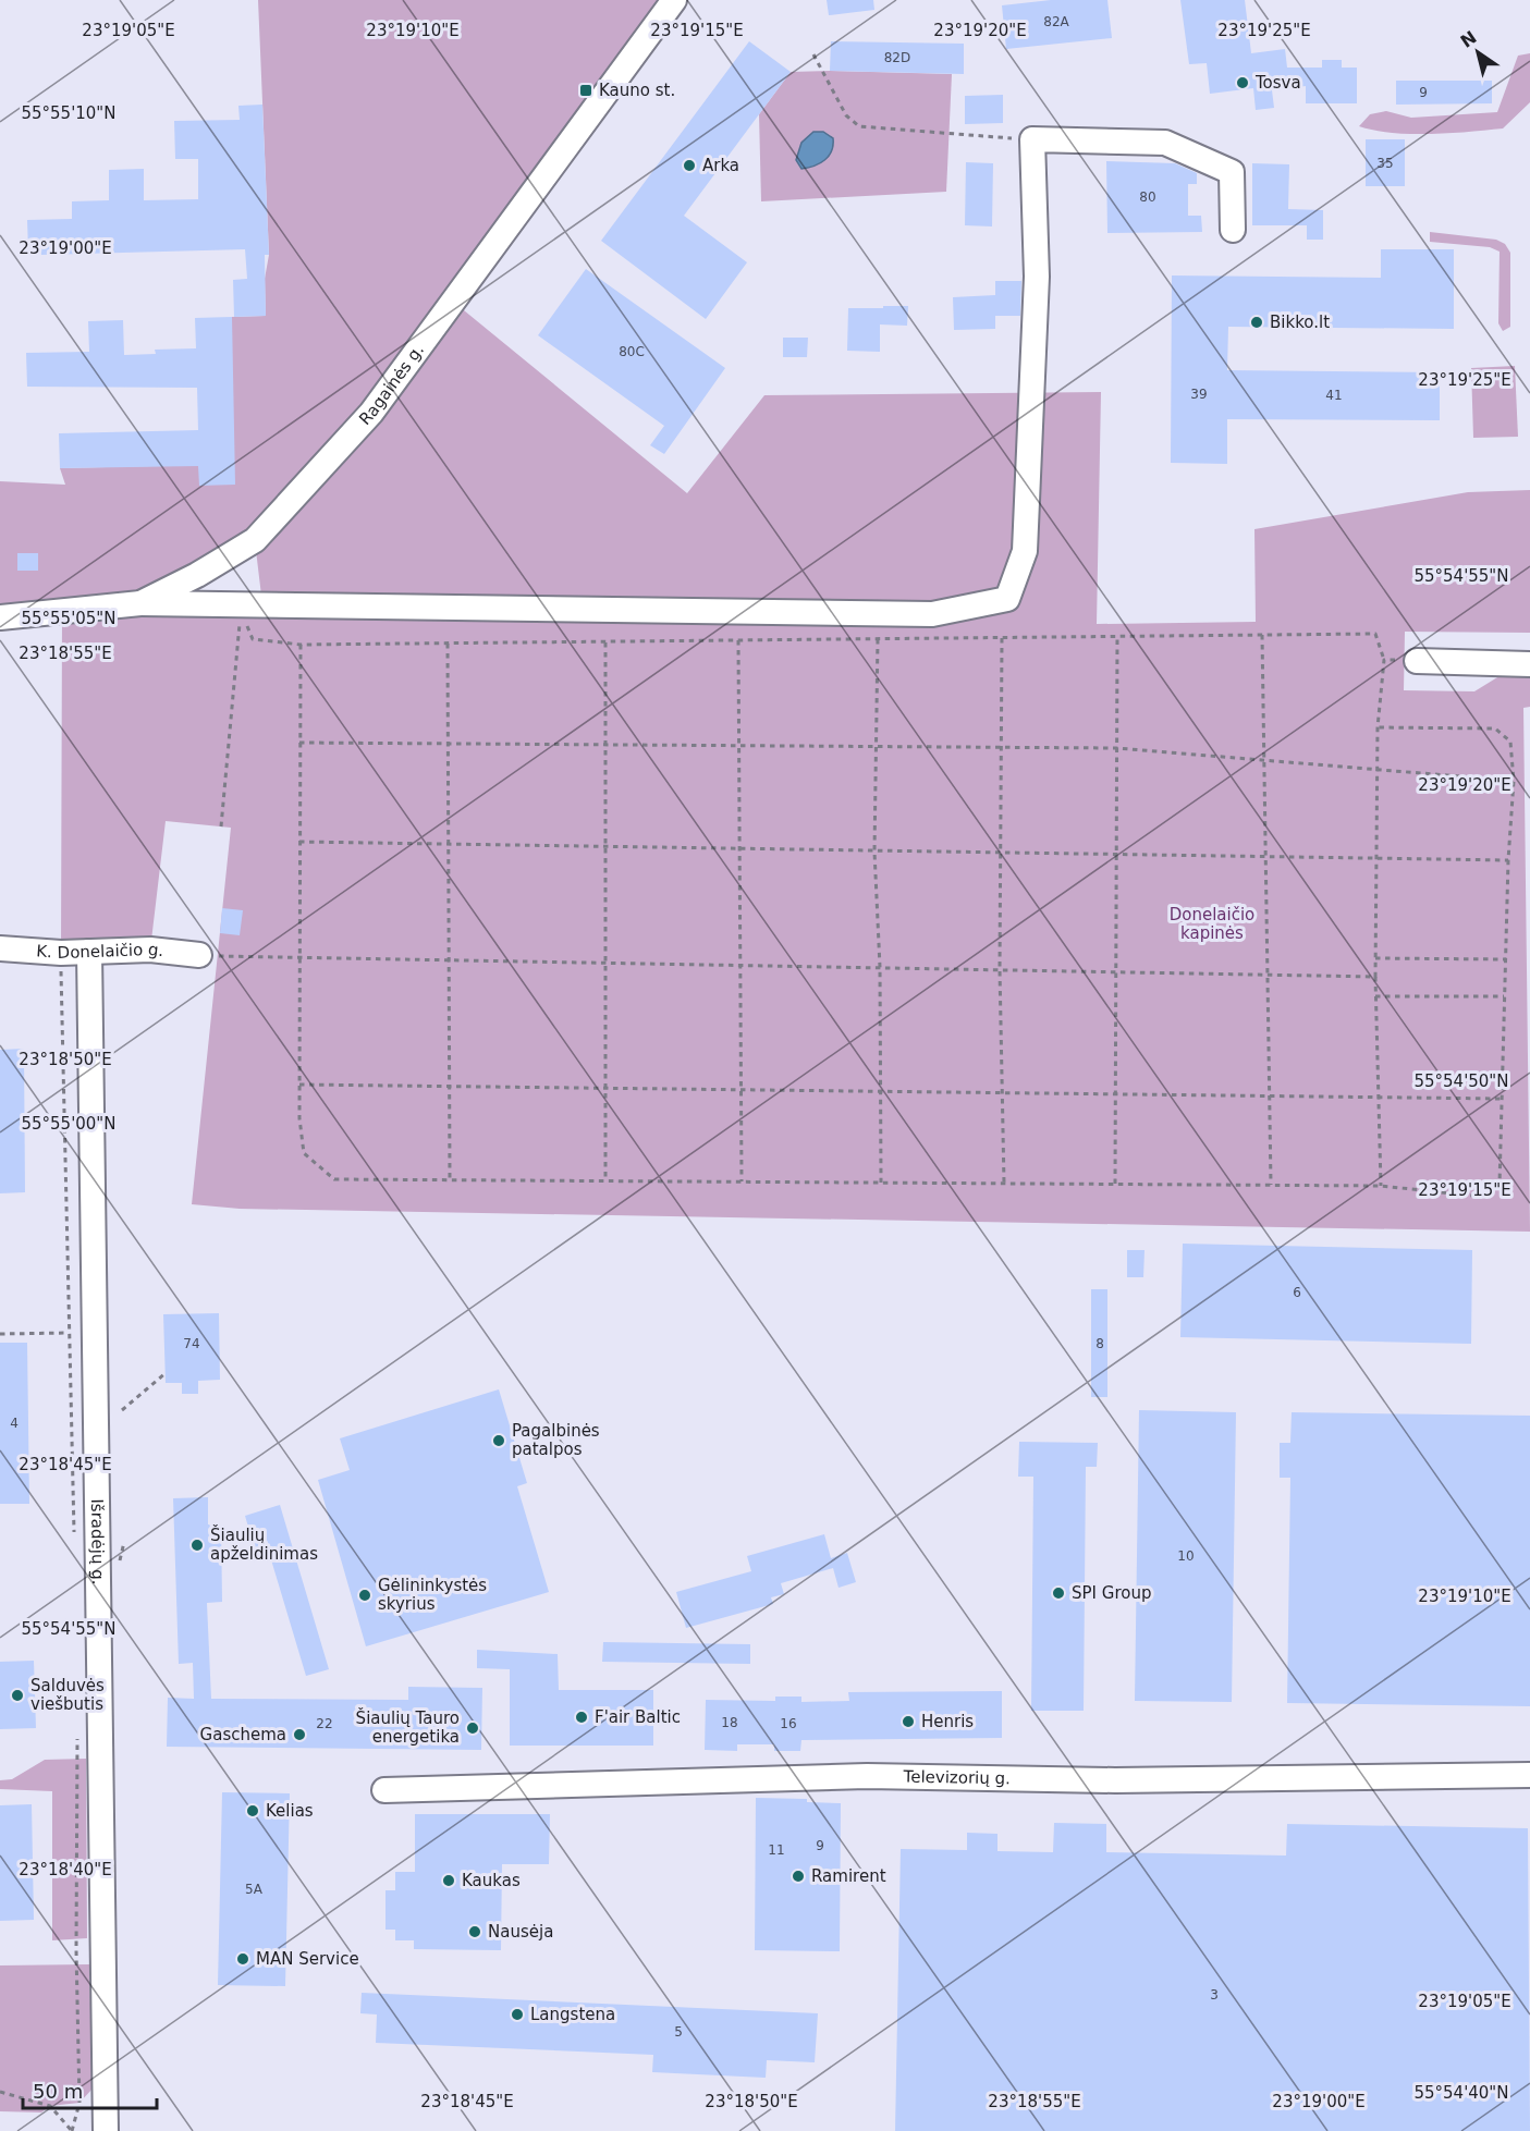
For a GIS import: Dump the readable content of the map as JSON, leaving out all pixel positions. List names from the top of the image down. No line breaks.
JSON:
{"streets":{"street":["Ragainės g.","K. Donelaičio g.","Išradėjų g.","Televizorių g."]},"crossings":[["K. Donelaičio g.","Išradėjų g."]],"parks":["Donelaičio kapinės"],"places":{"other":["Tosva","Arka","Bikko.lt","Pagalbinės patalpos","Šiaulių apželdinimas","SPI Group","Gėlininkystės skyrius","Salduvės viešbutis","F'air Baltic","Henris","Šiaulių Tauro energetika","Gaschema","Kelias","Ramirent","Kaukas","Nausėja","MAN Service","Langstena"],"transit":["Kauno st."]},"house_numbers":["82A","82D","9","35","80","80C","39","41","6","74","8","4","10","18","22","16","9","11","5A","3","5"],"scale_bar":"50 m","north":"top left","coordinates":["23°19'20\"E","23°19'05\"E","23°19'10\"E","23°19'15\"E","23°19'25\"E","55°55'10\"N","23°19'00\"E","55°54'55\"N","55°55'05\"N","23°18'55\"E","23°18'50\"E","55°54'50\"N","55°55'00\"N","23°18'45\"E","23°18'40\"E","55°54'40\"N"]}
